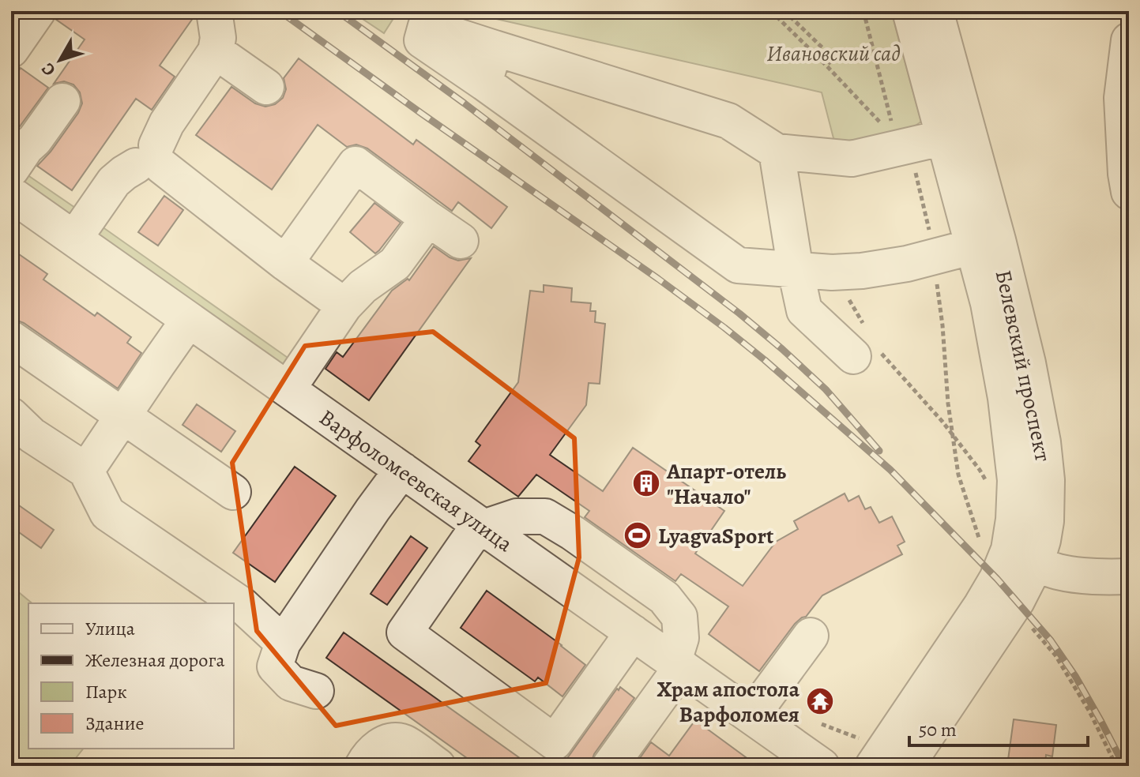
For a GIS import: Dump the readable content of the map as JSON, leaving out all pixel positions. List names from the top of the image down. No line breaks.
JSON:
{"streets":{"street":["Белевский проспект","Варфоломеевская улица"]},"parks":["Ивановский сад"],"places":{"building":["Апарт-отель \"Начало\""],"sports":["LyagvaSport"],"temple":["Храм апостола Варфоломея"]},"legend":["Улица","Железная дорога","Парк","Здание"],"scale_bar":"50 m","north":"bottom left"}
